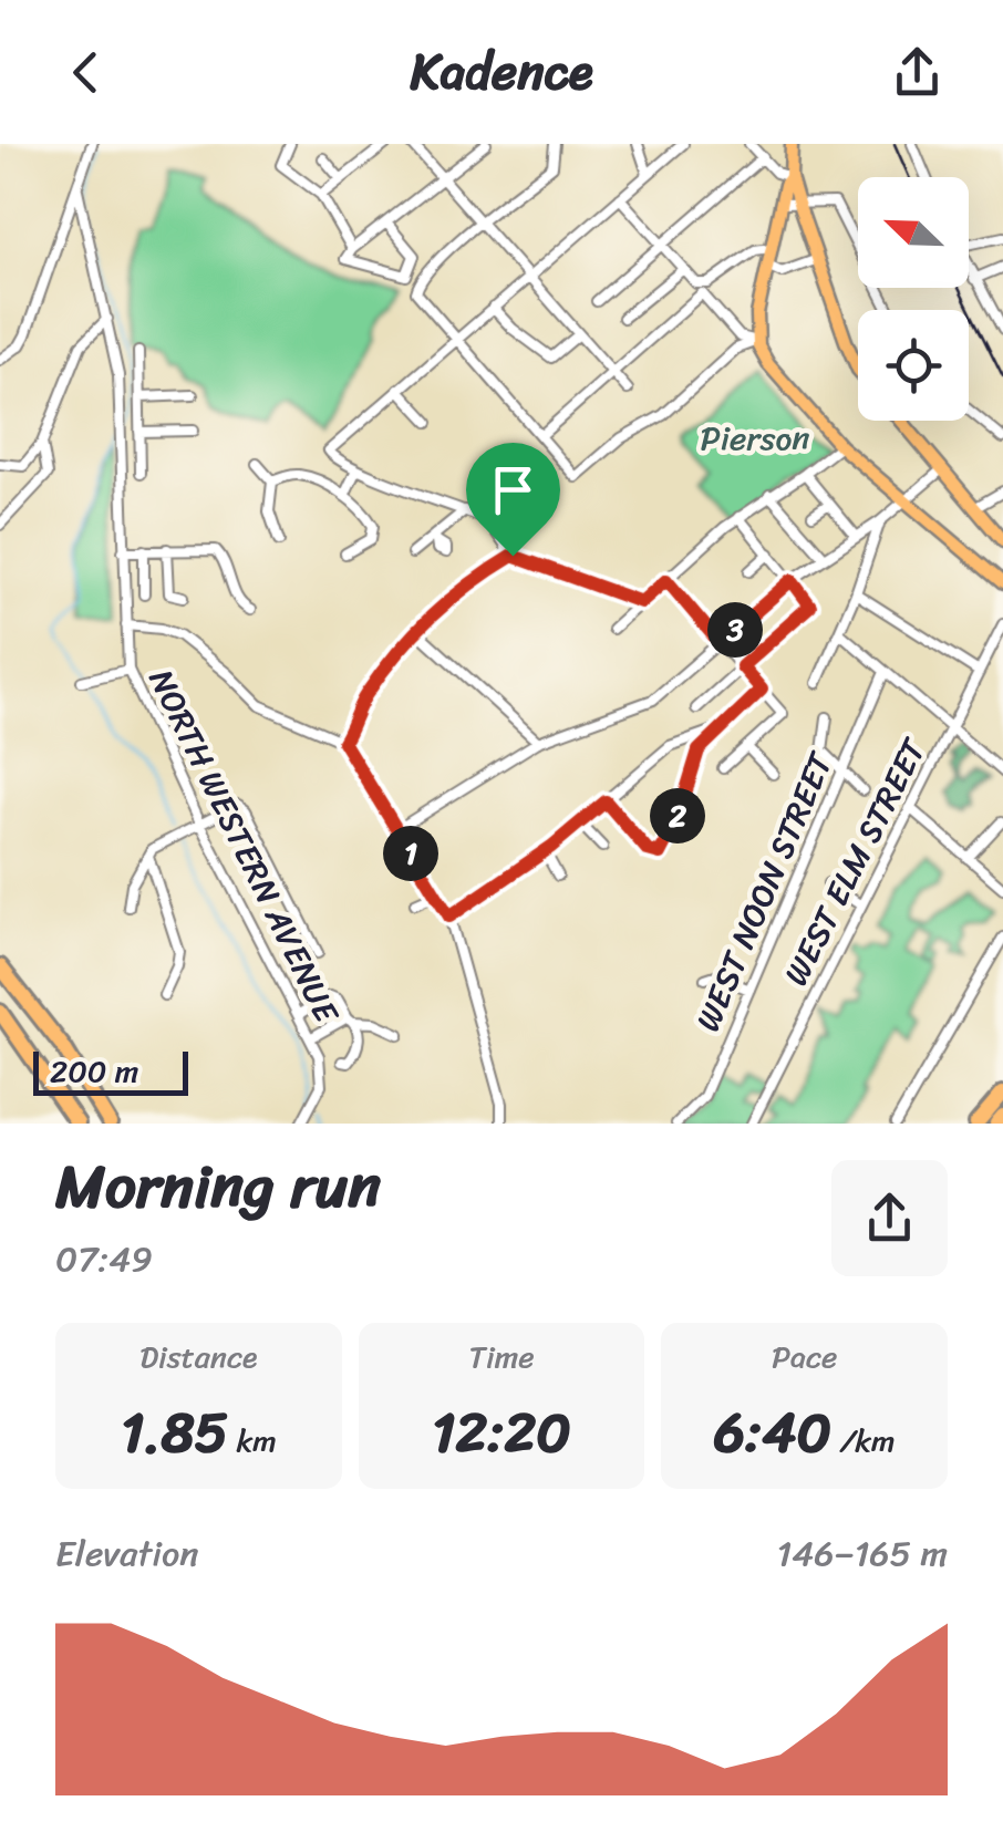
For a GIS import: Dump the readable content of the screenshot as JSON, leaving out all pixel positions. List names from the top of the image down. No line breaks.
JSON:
{"streets":{"street":["NORTH WESTERN AVENUE","WEST ELM STREET","WEST NOON STREET"]},"parks":["Pierson"],"scale_bar":"200 m","north":"top left","page":{"header":"Kadence","pins":["3","2","1"],"scale":"200 m","heading":["Morning run","07:49"],"stats":[["Distance","1.85 km"],["Time","12:20"],["Pace","6:40 /km"]],"chart":["Elevation","146–165 m"]}}
